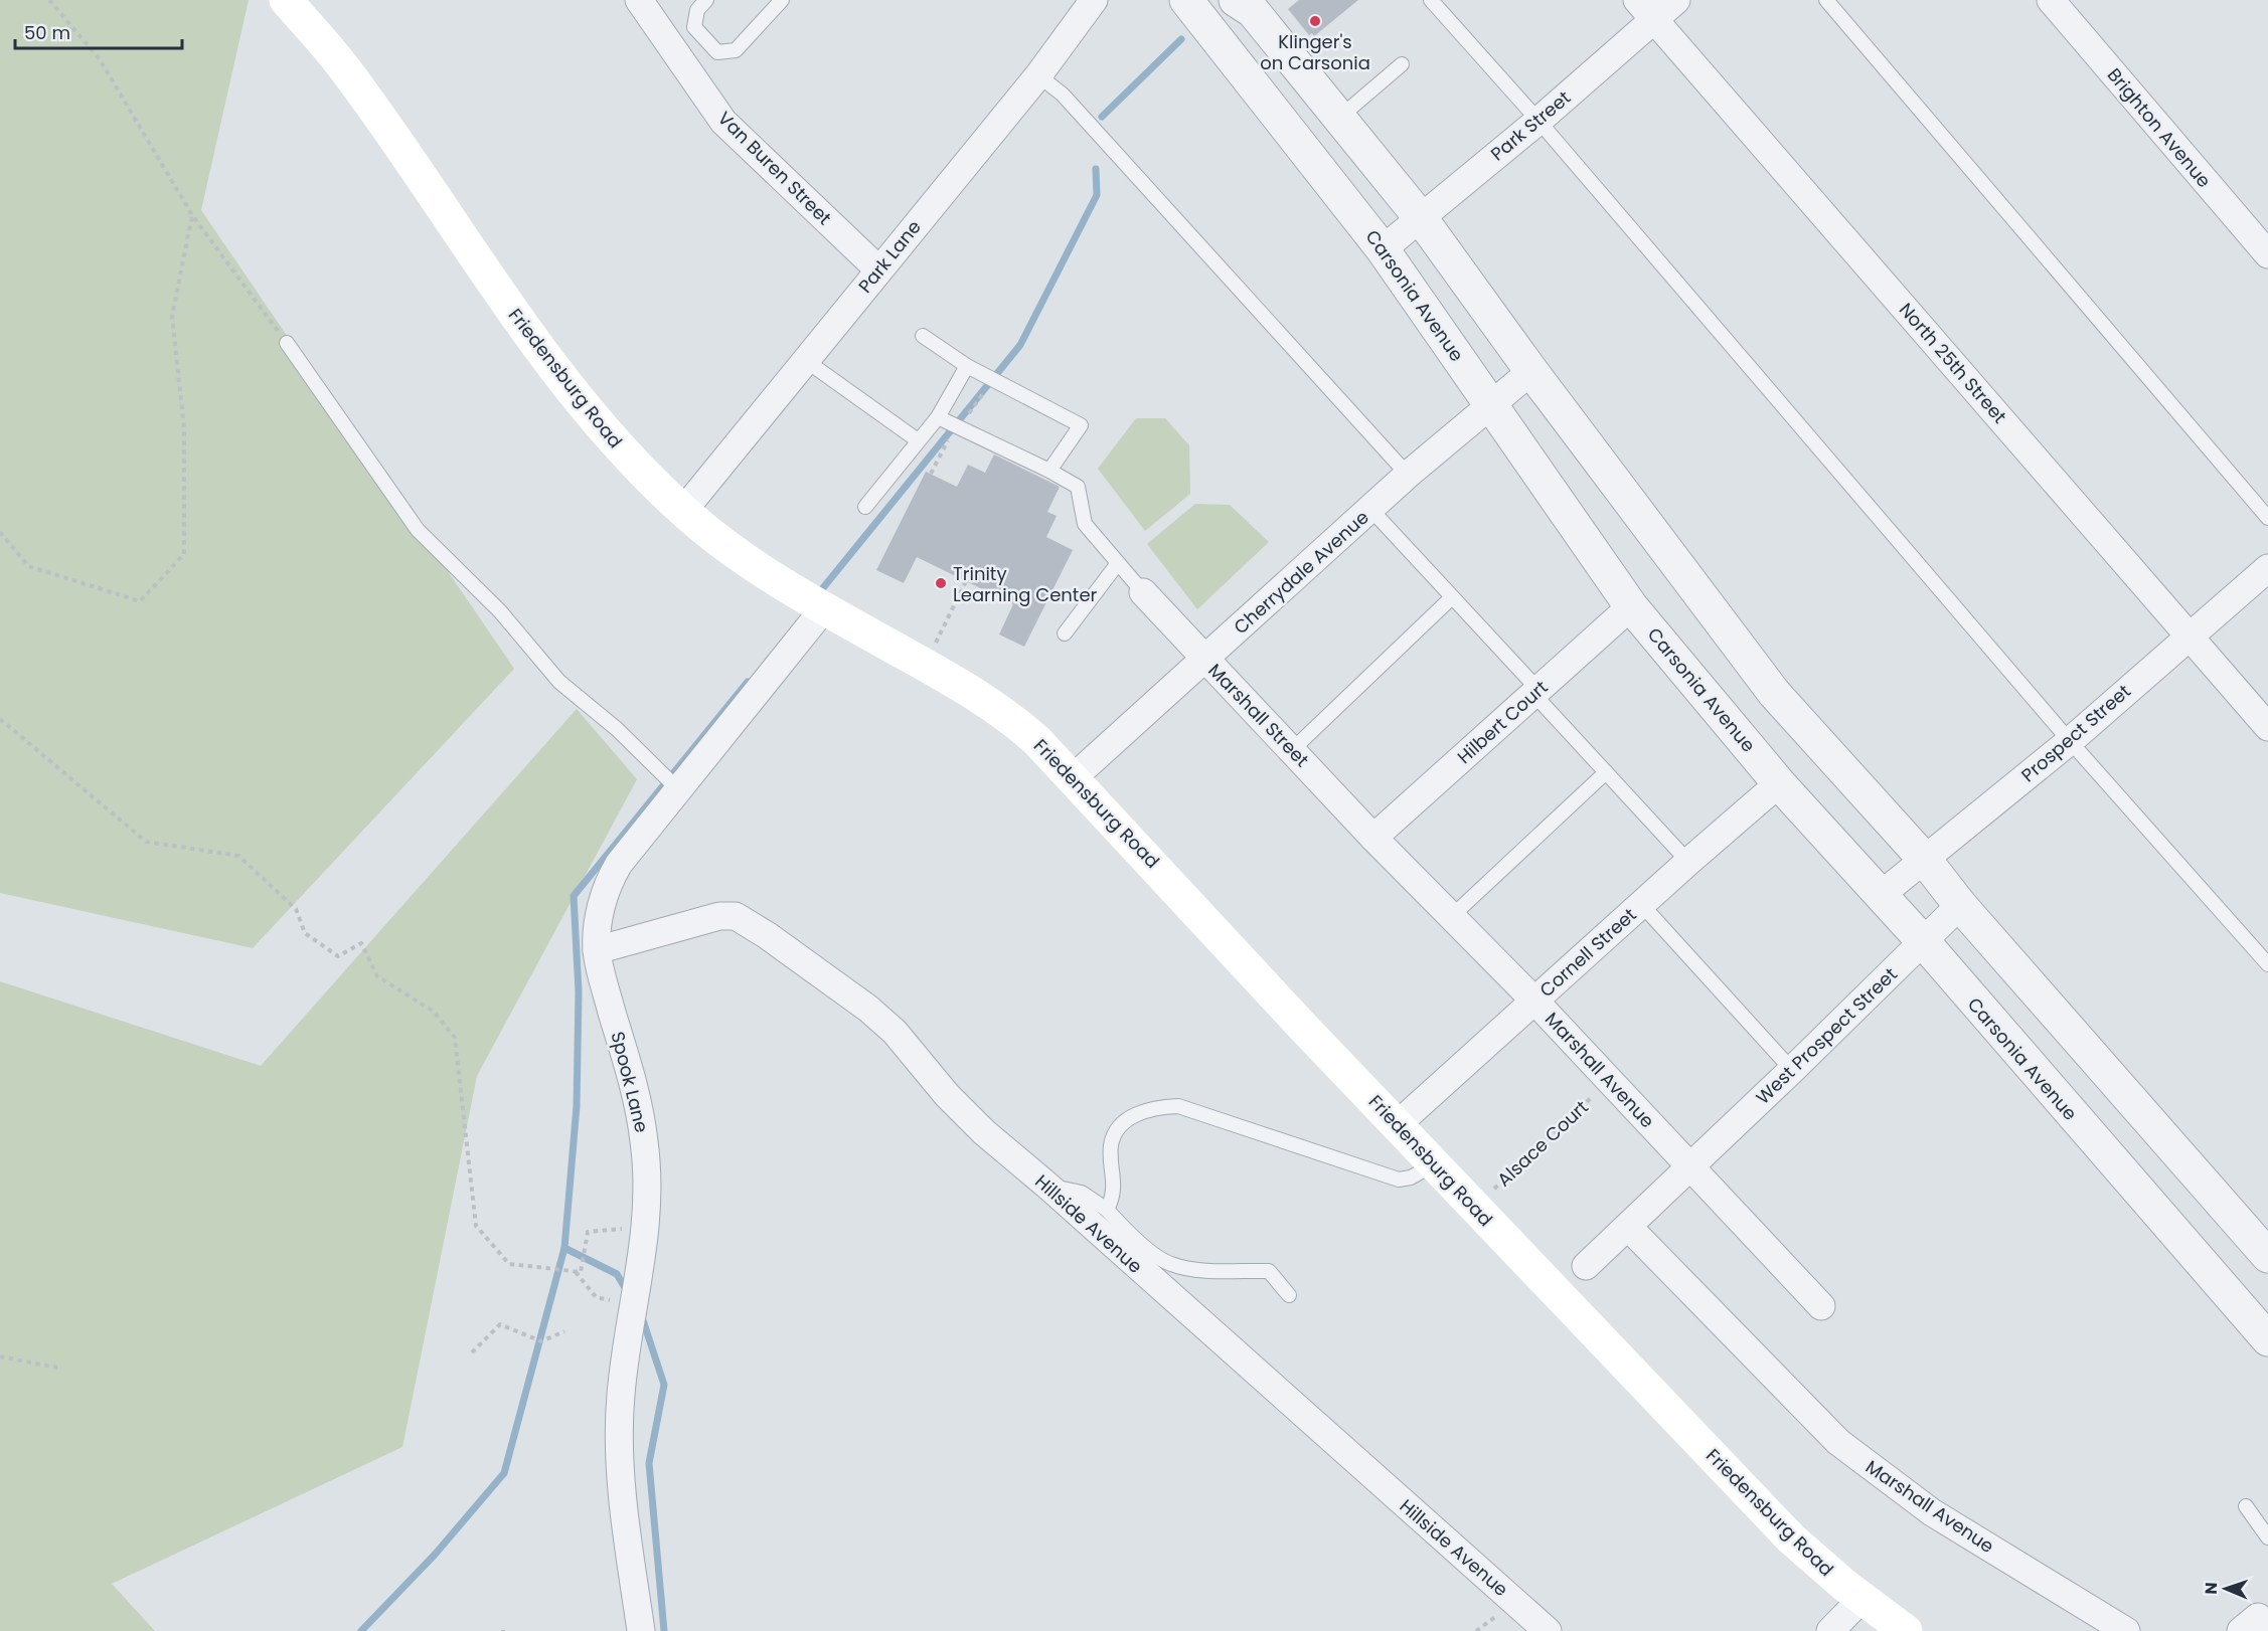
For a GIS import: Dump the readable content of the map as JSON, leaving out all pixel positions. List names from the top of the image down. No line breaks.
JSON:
{"streets":{"main road":["Friedensburg Road"],"street":["Park Street","Brighton Avenue","Van Buren Street","Park Lane","Carsonia Avenue","North 25th Street","Cherrydale Avenue","Marshall Street","Hilbert Court","Prospect Street","Cornell Street","West Prospect Street","Marshall Avenue","Spook Lane","Hillside Avenue"],"path":["Alsace Court"]},"crossings":[["Park Street","Carsonia Avenue"],["Park Street","North 25th Street"],["Van Buren Street","Park Lane"],["Park Lane","Friedensburg Road"],["Carsonia Avenue","Cherrydale Avenue"],["Carsonia Avenue","Hilbert Court"],["Carsonia Avenue","Prospect Street"],["Carsonia Avenue","Cornell Street"],["Carsonia Avenue","West Prospect Street"],["North 25th Street","Prospect Street"],["Friedensburg Road","Cherrydale Avenue"],["Friedensburg Road","Cornell Street"],["Friedensburg Road","Spook Lane"],["Friedensburg Road","Alsace Court"],["Cherrydale Avenue","Marshall Street"],["Marshall Street","Hilbert Court"],["Marshall Street","Marshall Avenue"],["Hilbert Court","Marshall Avenue"],["Cornell Street","Marshall Avenue"],["West Prospect Street","Marshall Avenue"],["Marshall Avenue","Alsace Court"],["Spook Lane","Hillside Avenue"]],"places":["Klinger's on Carsonia","Trinity Learning Center"],"scale_bar":"50 m","north":"left"}
